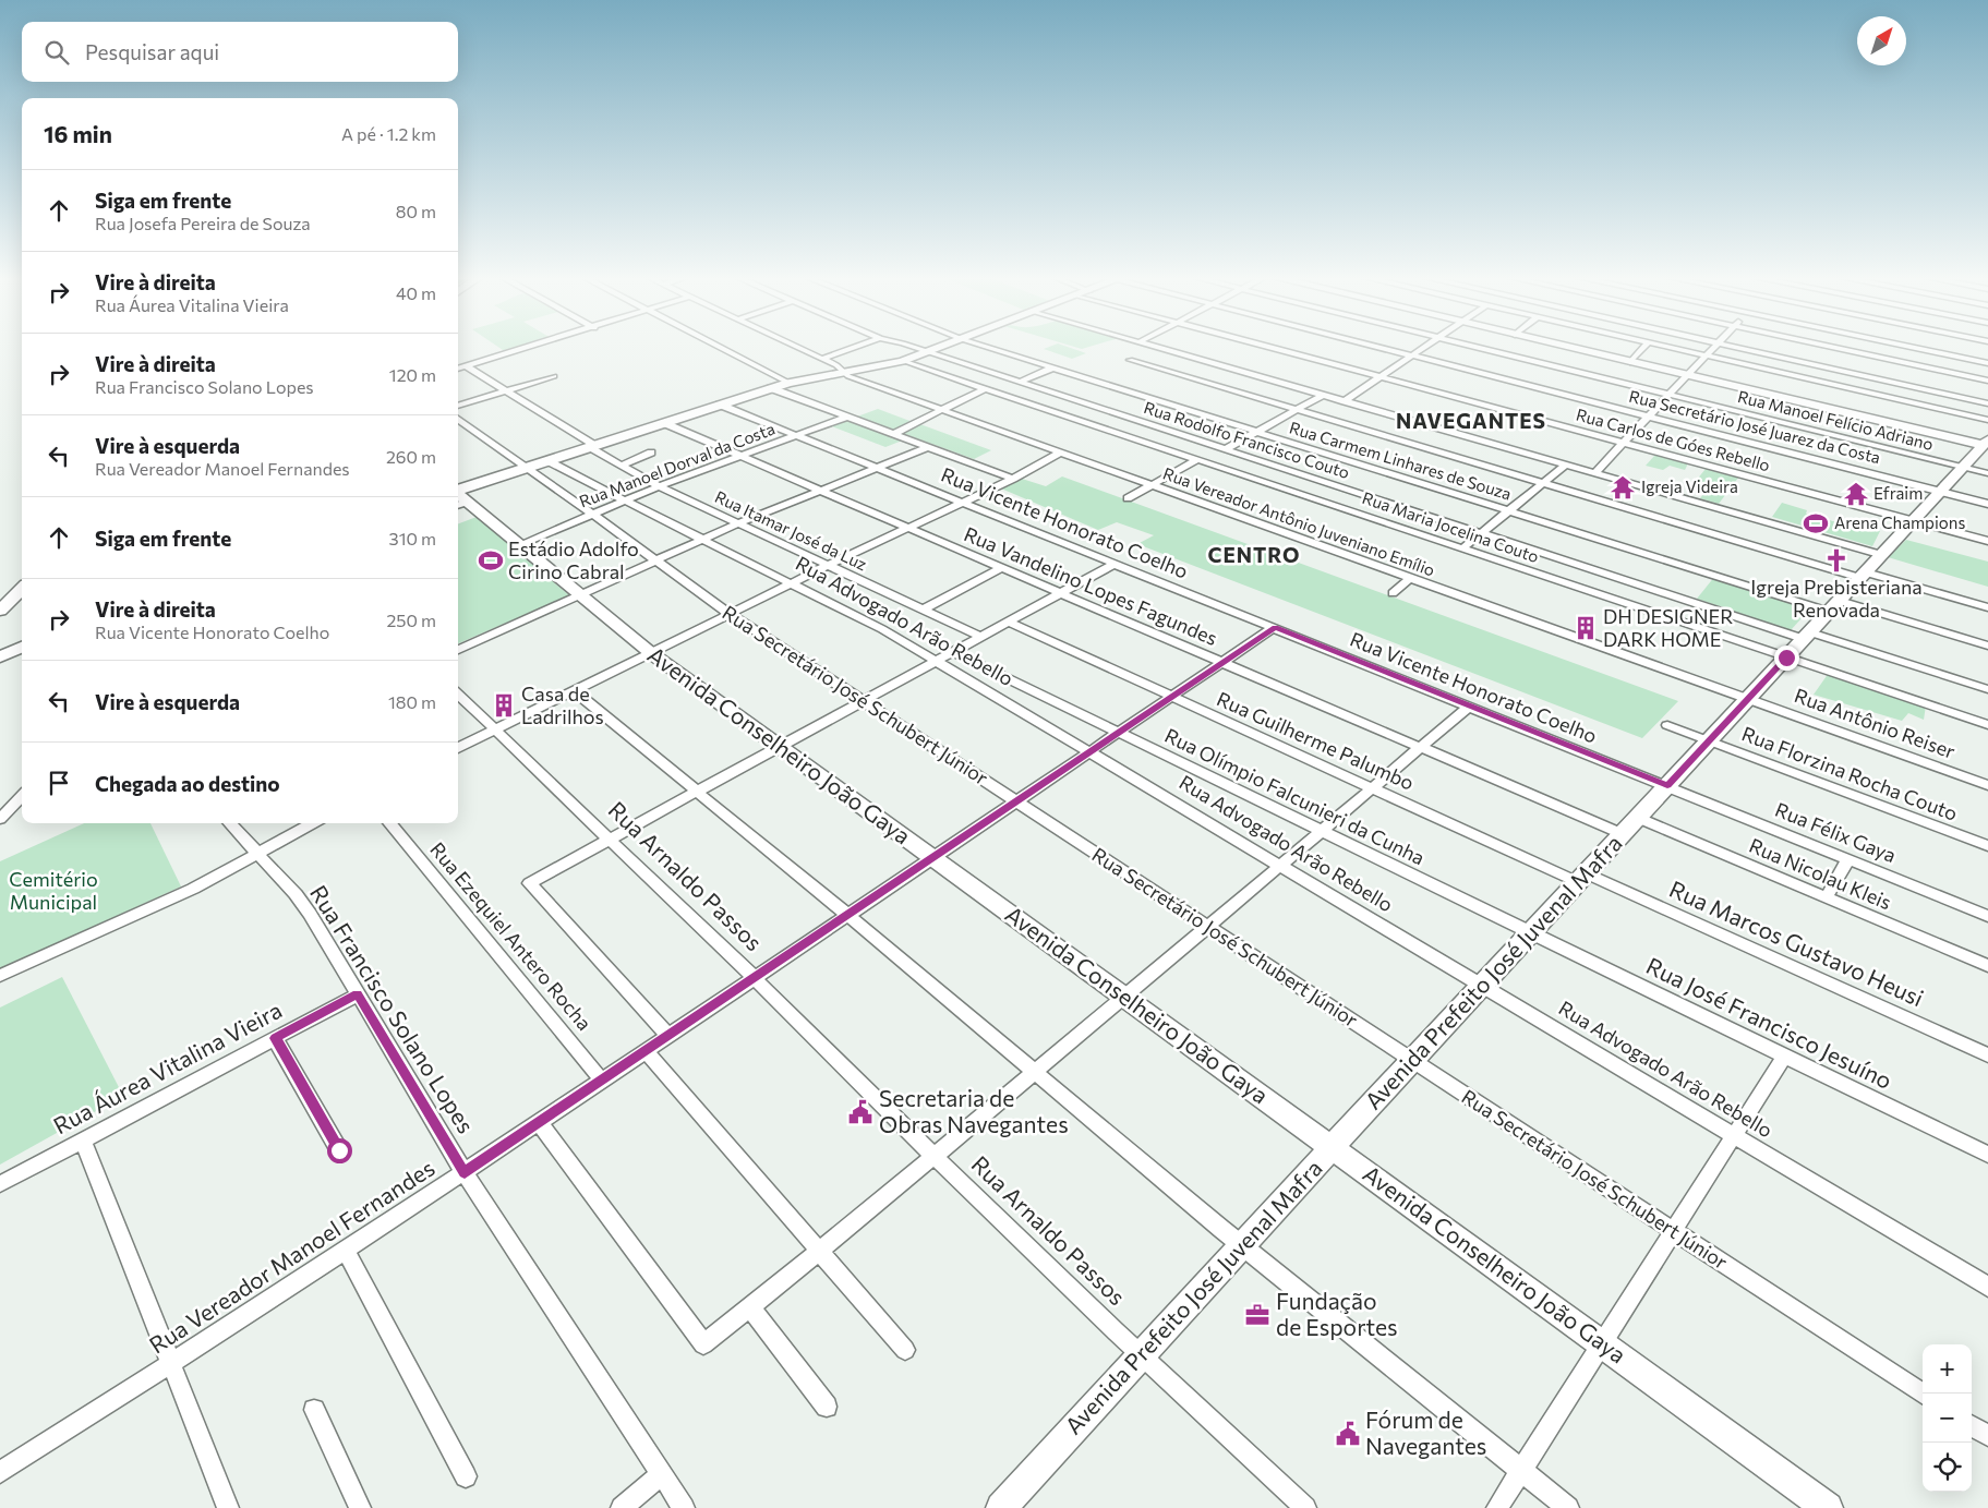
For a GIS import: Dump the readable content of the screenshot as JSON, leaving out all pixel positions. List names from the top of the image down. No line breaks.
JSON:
{"streets":{"main road":["Avenida Conselheiro João Gaya","Avenida Prefeito José Juvenal Mafra"],"street":["Rua Manoel Felício Adriano","Rua Secretário José Juarez da Costa","Rua Rodolfo Francisco Couto","Rua Carlos de Góes Rebello","Rua Carmem Linhares de Souza","Rua Manoel Dorval da Costa","Rua Vereador Antônio Juveniano Emílio","Rua Vicente Honorato Coelho","Rua Maria Jocelina Couto","Rua Itamar José da Luz","Rua Vandelino Lopes Fagundes","Rua Advogado Arão Rebello","Rua Secretário José Schubert Júnior","Rua Antônio Reiser","Rua Guilherme Palumbo","Rua Florzina Rocha Couto","Rua Olímpio Falcunieri da Cunha","Rua Félix Gaya","Rua Nicolau Kleis","Rua Arnaldo Passos","Rua Ezequiel Antero Rocha","Rua Marcos Gustavo Heusi","Rua Francisco Solano Lopes","Rua José Francisco Jesuíno","Rua Áurea Vitalina Vieira","Rua Vereador Manoel Fernandes"]},"crossings":[["Rua Manoel Felício Adriano","Avenida Prefeito José Juvenal Mafra"],["Rua Secretário José Juarez da Costa","Avenida Prefeito José Juvenal Mafra"],["Rua Rodolfo Francisco Couto","Avenida Prefeito José Juvenal Mafra"],["Rua Carlos de Góes Rebello","Avenida Prefeito José Juvenal Mafra"],["Rua Carmem Linhares de Souza","Avenida Prefeito José Juvenal Mafra"],["Rua Manoel Dorval da Costa","Rua Vicente Honorato Coelho"],["Rua Manoel Dorval da Costa","Rua Itamar José da Luz"],["Rua Manoel Dorval da Costa","Rua Vandelino Lopes Fagundes"],["Rua Manoel Dorval da Costa","Rua Advogado Arão Rebello"],["Rua Manoel Dorval da Costa","Rua Secretário José Schubert Júnior"],["Rua Manoel Dorval da Costa","Avenida Conselheiro João Gaya"],["Rua Vereador Antônio Juveniano Emílio","Rua Antônio Reiser"],["Rua Vereador Antônio Juveniano Emílio","Avenida Prefeito José Juvenal Mafra"],["Rua Vicente Honorato Coelho","Rua Félix Gaya"],["Rua Vicente Honorato Coelho","Avenida Prefeito José Juvenal Mafra"],["Rua Vicente Honorato Coelho","Rua Vereador Manoel Fernandes"],["Rua Maria Jocelina Couto","Avenida Prefeito José Juvenal Mafra"],["Rua Vandelino Lopes Fagundes","Avenida Prefeito José Juvenal Mafra"],["Rua Vandelino Lopes Fagundes","Rua Vereador Manoel Fernandes"],["Rua Advogado Arão Rebello","Avenida Prefeito José Juvenal Mafra"],["Rua Advogado Arão Rebello","Rua Vereador Manoel Fernandes"],["Rua Secretário José Schubert Júnior","Avenida Prefeito José Juvenal Mafra"],["Rua Secretário José Schubert Júnior","Rua Vereador Manoel Fernandes"],["Rua Antônio Reiser","Avenida Prefeito José Juvenal Mafra"],["Rua Guilherme Palumbo","Rua Marcos Gustavo Heusi"],["Rua Guilherme Palumbo","Avenida Prefeito José Juvenal Mafra"],["Rua Guilherme Palumbo","Rua Vereador Manoel Fernandes"],["Avenida Conselheiro João Gaya","Avenida Prefeito José Juvenal Mafra"],["Avenida Conselheiro João Gaya","Rua Vereador Manoel Fernandes"],["Rua Florzina Rocha Couto","Avenida Prefeito José Juvenal Mafra"],["Rua Olímpio Falcunieri da Cunha","Avenida Prefeito José Juvenal Mafra"],["Rua Olímpio Falcunieri da Cunha","Rua José Francisco Jesuíno"],["Rua Olímpio Falcunieri da Cunha","Rua Vereador Manoel Fernandes"],["Rua Félix Gaya","Avenida Prefeito José Juvenal Mafra"],["Rua Nicolau Kleis","Avenida Prefeito José Juvenal Mafra"],["Rua Arnaldo Passos","Avenida Prefeito José Juvenal Mafra"],["Rua Arnaldo Passos","Rua Vereador Manoel Fernandes"],["Rua Ezequiel Antero Rocha","Rua Vereador Manoel Fernandes"],["Rua Marcos Gustavo Heusi","Avenida Prefeito José Juvenal Mafra"],["Avenida Prefeito José Juvenal Mafra","Rua José Francisco Jesuíno"],["Rua Francisco Solano Lopes","Rua Áurea Vitalina Vieira"],["Rua Francisco Solano Lopes","Rua Vereador Manoel Fernandes"]],"districts":["NAVEGANTES","CENTRO"],"parks":["Cemitério Municipal"],"places":{"temple":["Igreja Videira","Efraim"],"sports":["Arena Champions","Estádio Adolfo Cirino Cabral"],"church":["Igreja Prebisteriana Renovada"],"building":["DH DESIGNER DARK HOME","Casa de Ladrilhos"],"public building":["Secretaria de Obras Navegantes","Fórum de Navegantes"],"office":["Fundação de Esportes"]},"north":"top right","page":{"search":"Pesquisar aqui","heading":["16 min","A pé · 1.2 km"],"list":[["Siga em frente","Rua Josefa Pereira de Souza","80 m"],["Vire à direita","Rua Áurea Vitalina Vieira","40 m"],["Vire à direita","Rua Francisco Solano Lopes","120 m"],["Vire à esquerda","Rua Vereador Manoel Fernandes","260 m"],["Siga em frente","310 m"],["Vire à direita","Rua Vicente Honorato Coelho","250 m"],["Vire à esquerda","180 m"],"Chegada ao destino"],"map_buttons":["+","−"]}}
